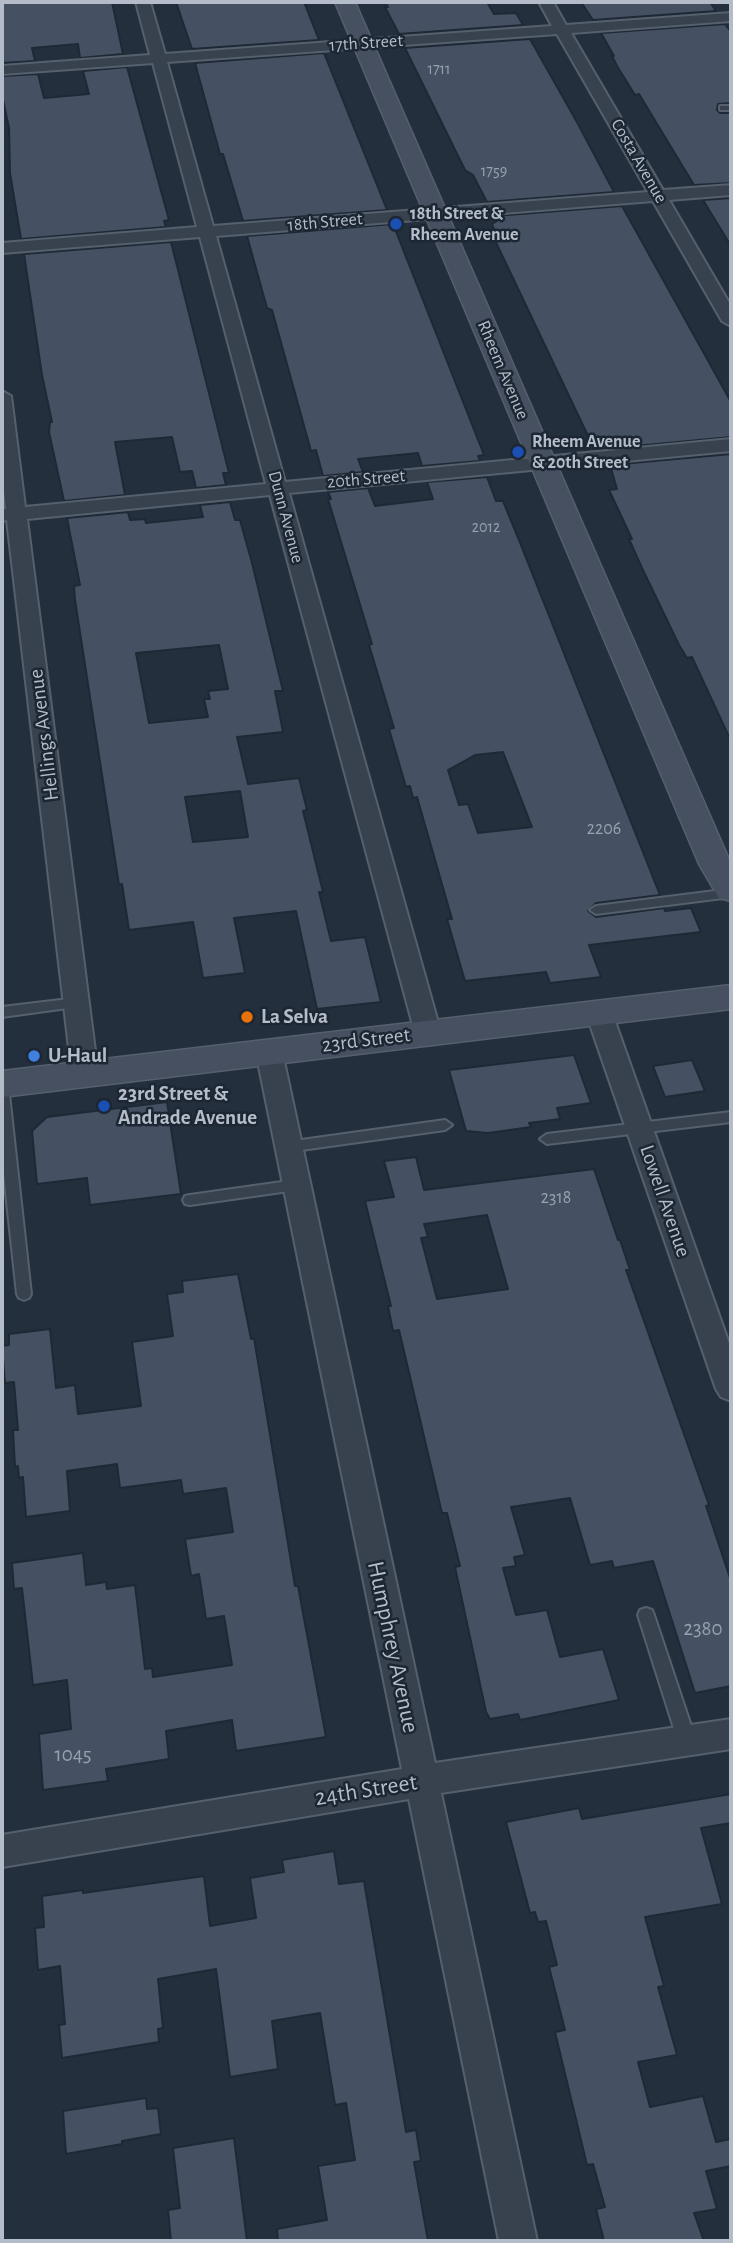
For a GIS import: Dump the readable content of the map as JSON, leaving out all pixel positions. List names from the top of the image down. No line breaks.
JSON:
{"streets":{"street":["17th Street","Costa Avenue","18th Street","Rheem Avenue","20th Street","Dunn Avenue","Hellings Avenue","23rd Street","Lowell Avenue","Humphrey Avenue","24th Street"]},"crossings":[["17th Street","Costa Avenue"],["17th Street","Rheem Avenue"],["17th Street","Dunn Avenue"],["Costa Avenue","18th Street"],["18th Street","Rheem Avenue"],["18th Street","Dunn Avenue"],["Rheem Avenue","20th Street"],["20th Street","Dunn Avenue"],["20th Street","Hellings Avenue"],["Dunn Avenue","23rd Street"],["Hellings Avenue","23rd Street"],["23rd Street","Lowell Avenue"],["23rd Street","Humphrey Avenue"],["Humphrey Avenue","24th Street"]],"places":["18th Street & Rheem Avenue","Rheem Avenue & 20th Street","La Selva","U-Haul","23rd Street & Andrade Avenue"],"house_numbers":["1711","1759","2012","2206","2318","2380","1045"]}
